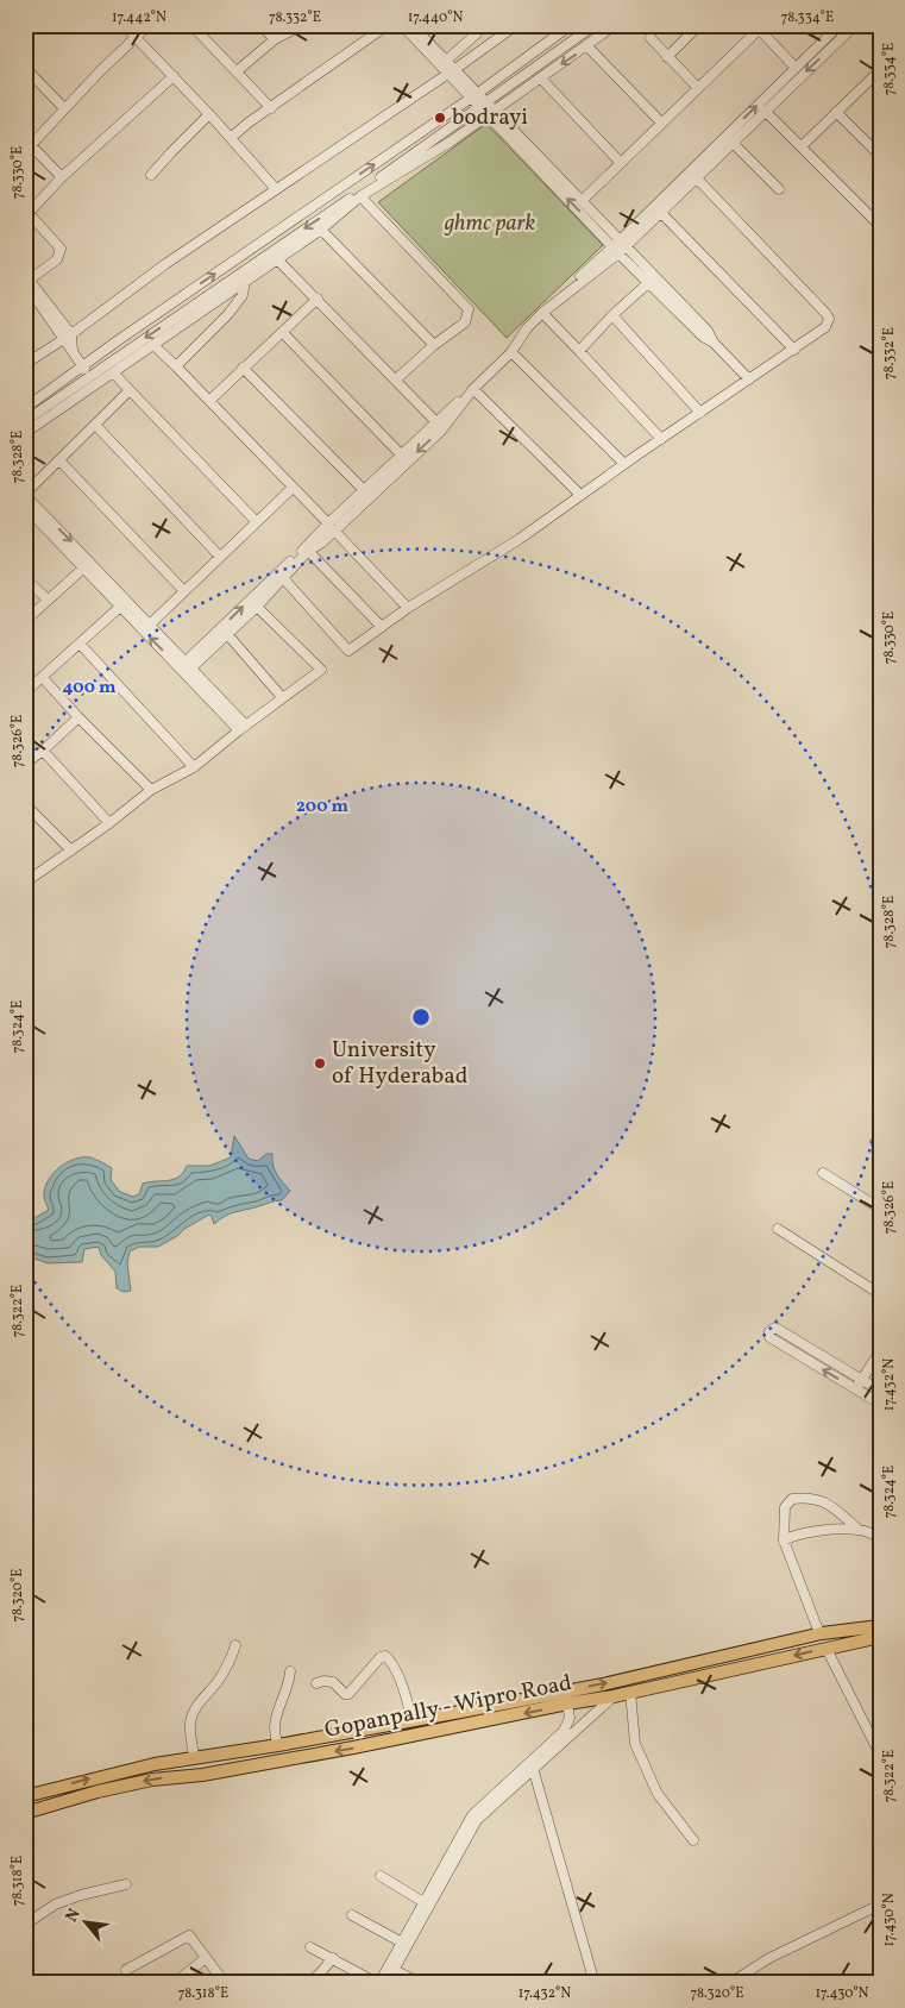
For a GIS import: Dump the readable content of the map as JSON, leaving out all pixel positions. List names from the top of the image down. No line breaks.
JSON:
{"streets":{"main road":["Gopanpally - Wipro Road"]},"parks":["ghmc park"],"places":["bodrayi","University of Hyderabad"],"north":"top left","coordinates":["17.442°N","78.332°E","17.440°N","78.334°E","78.330°E","78.328°E","78.326°E","78.324°E","78.322°E","17.432°N","78.320°E","78.318°E","17.430°N"],"rings":["400 m","200 m"]}
